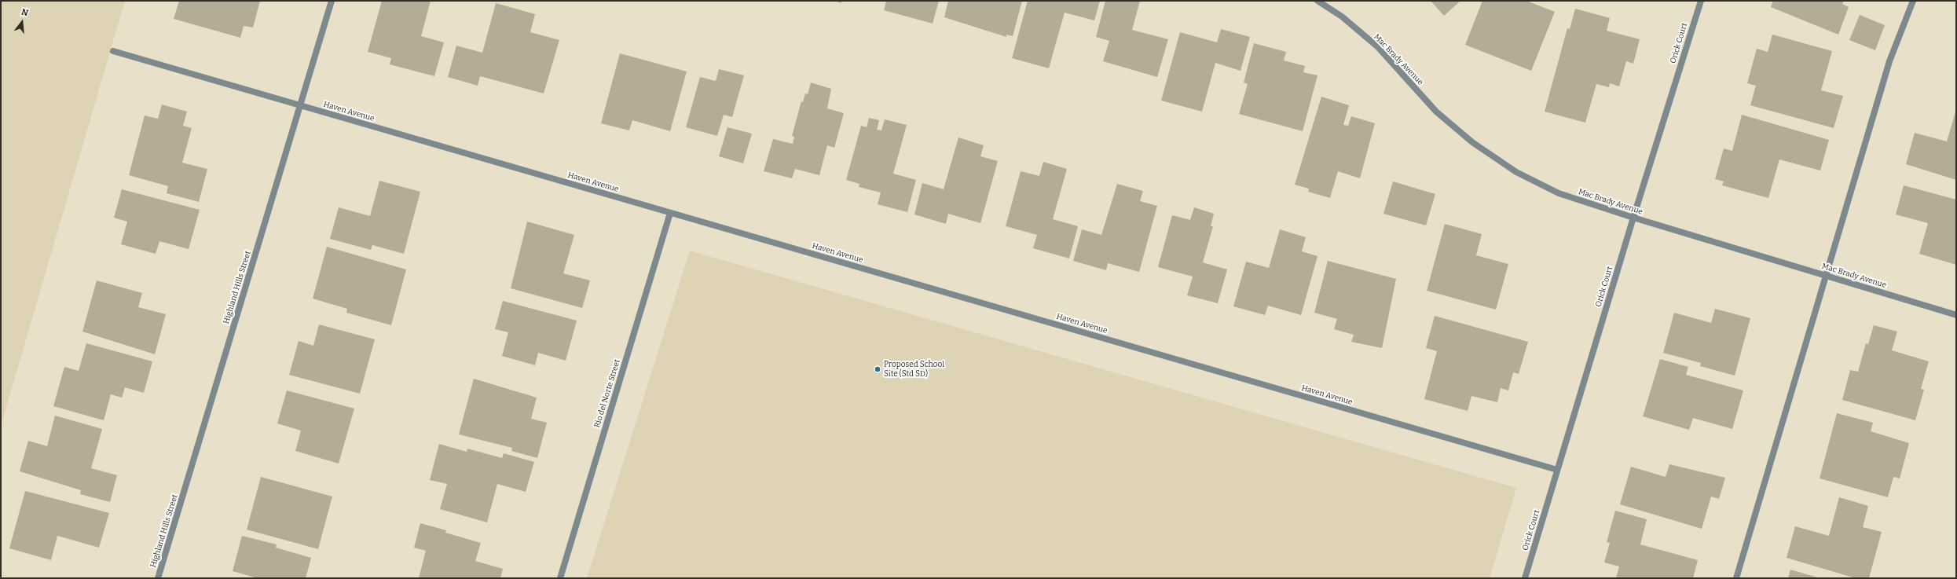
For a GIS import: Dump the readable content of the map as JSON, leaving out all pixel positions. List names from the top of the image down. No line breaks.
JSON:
{"streets":{"street":["Orick Court","Mac Brady Avenue","Haven Avenue","Highland Hills Street","Rio del Norte Street"]},"crossings":[["Orick Court","Mac Brady Avenue"],["Orick Court","Haven Avenue"],["Haven Avenue","Highland Hills Street"],["Haven Avenue","Rio del Norte Street"]],"places":["Proposed School Site (Std SD)"],"north":"top"}
